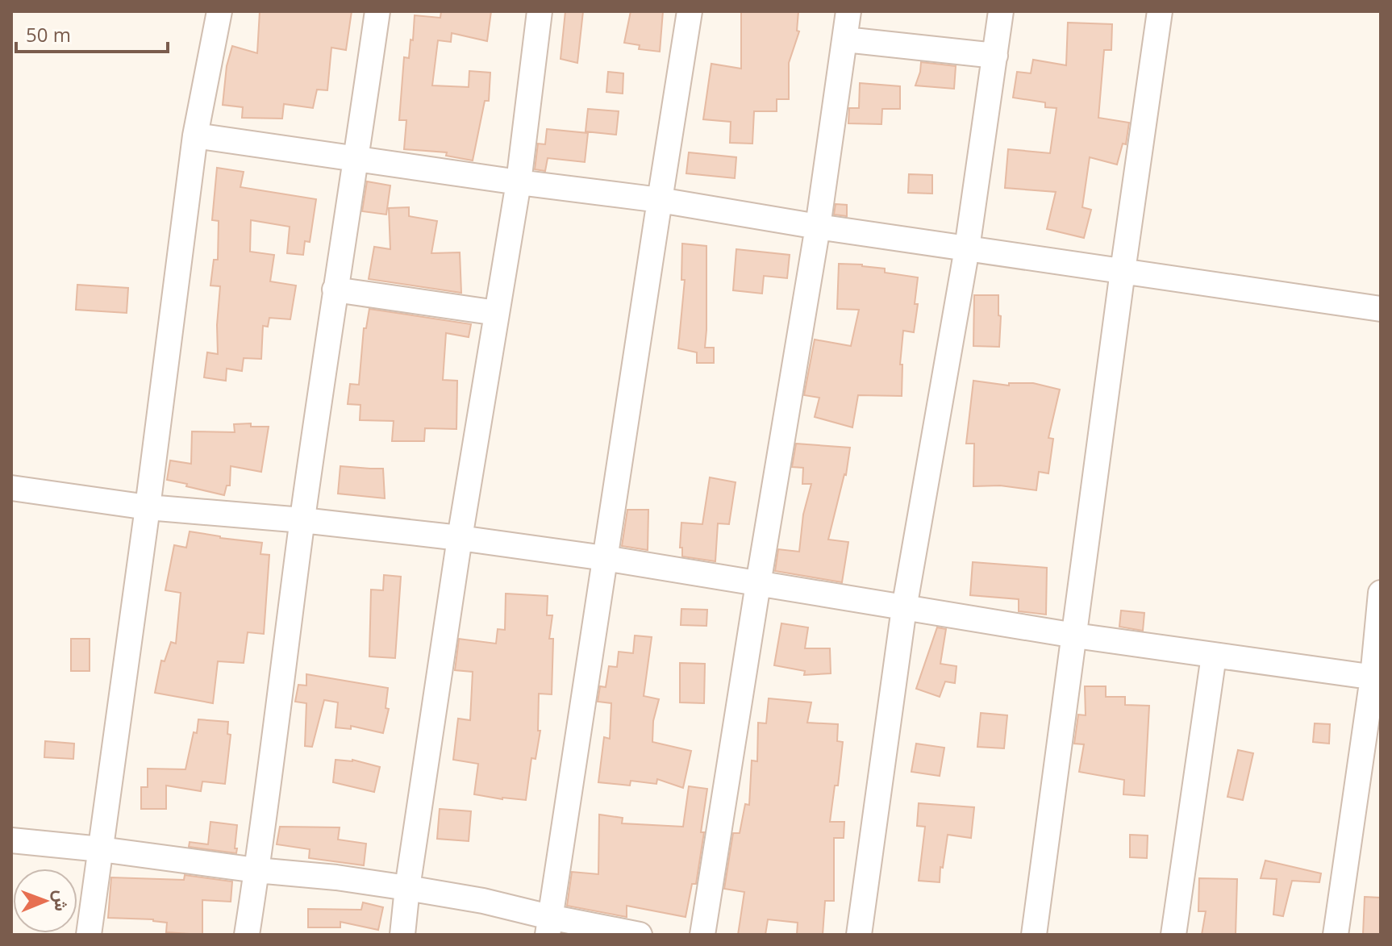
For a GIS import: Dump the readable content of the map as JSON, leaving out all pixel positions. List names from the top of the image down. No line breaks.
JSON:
{"scale_bar":"50 m","north":"right"}
